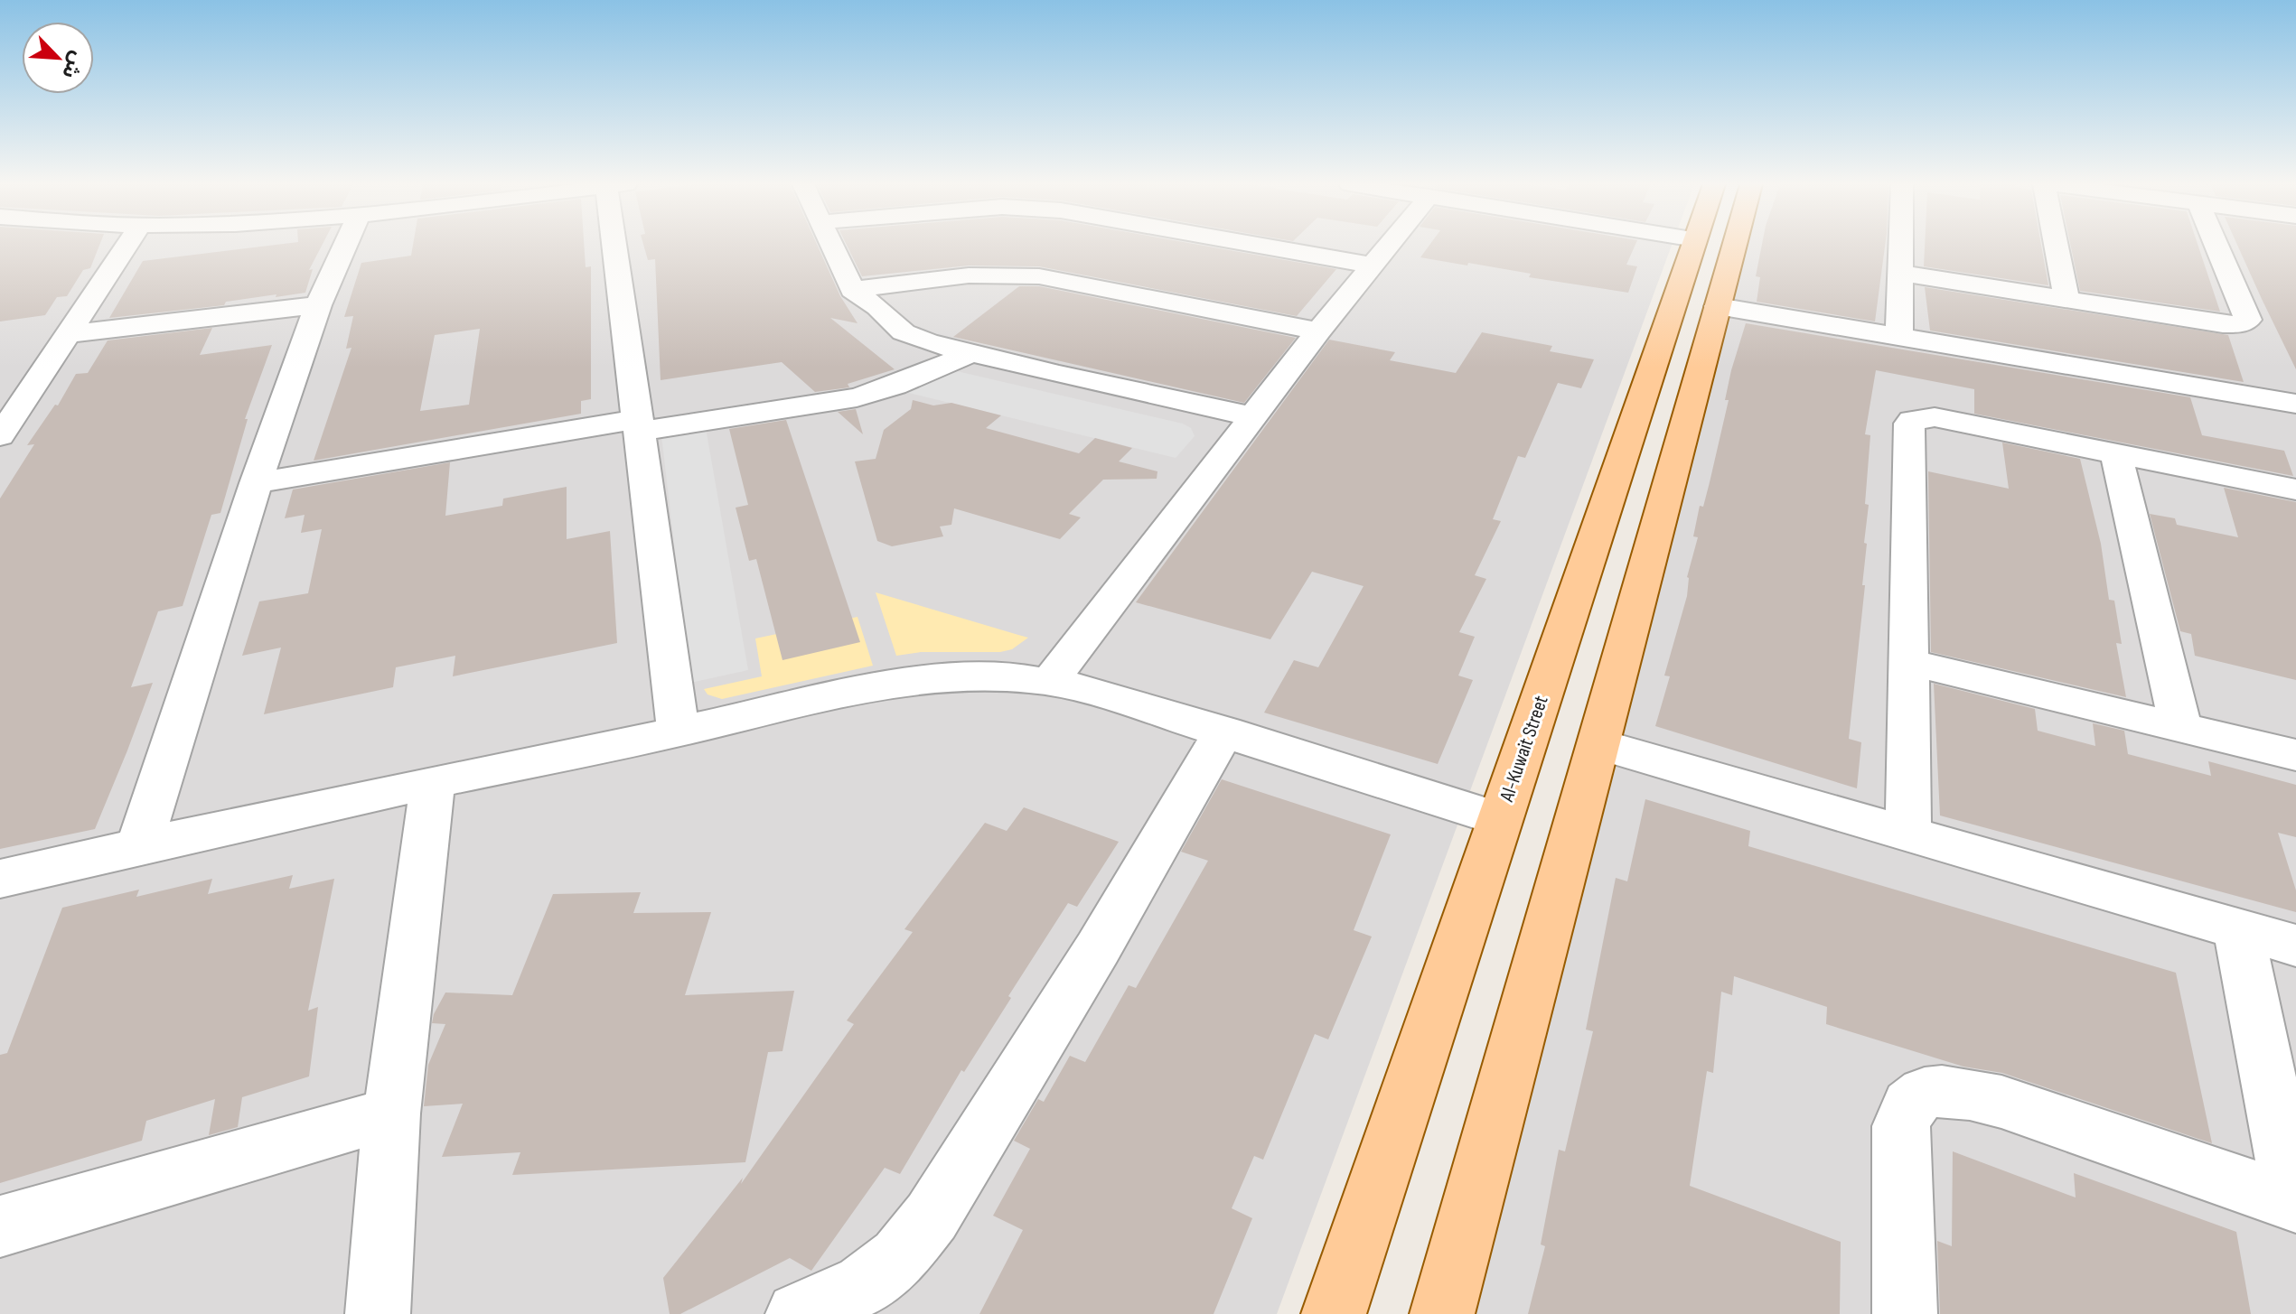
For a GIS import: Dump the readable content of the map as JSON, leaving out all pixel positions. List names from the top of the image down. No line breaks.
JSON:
{"streets":{"main road":["Al-Kuwait Street"]},"north":"bottom right"}
